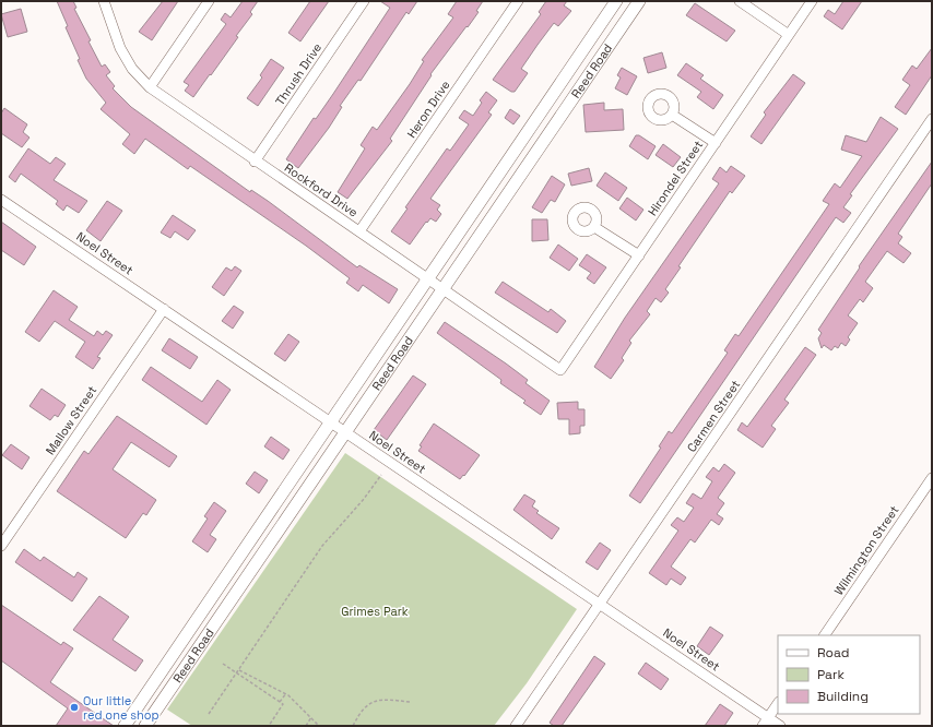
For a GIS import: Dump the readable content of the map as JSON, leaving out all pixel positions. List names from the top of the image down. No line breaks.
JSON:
{"streets":{"street":["Reed Road","Thrush Drive","Heron Drive","Hirondel Street","Rockford Drive","Noel Street","Carmen Street","Mallow Street","Wilmington Street"]},"crossings":[["Reed Road","Rockford Drive"],["Reed Road","Noel Street"],["Thrush Drive","Rockford Drive"],["Heron Drive","Rockford Drive"],["Hirondel Street","Rockford Drive"],["Noel Street","Carmen Street"],["Noel Street","Mallow Street"]],"parks":["Grimes Park"],"places":["Our little red one shop"],"legend":["Road","Park","Building"]}
